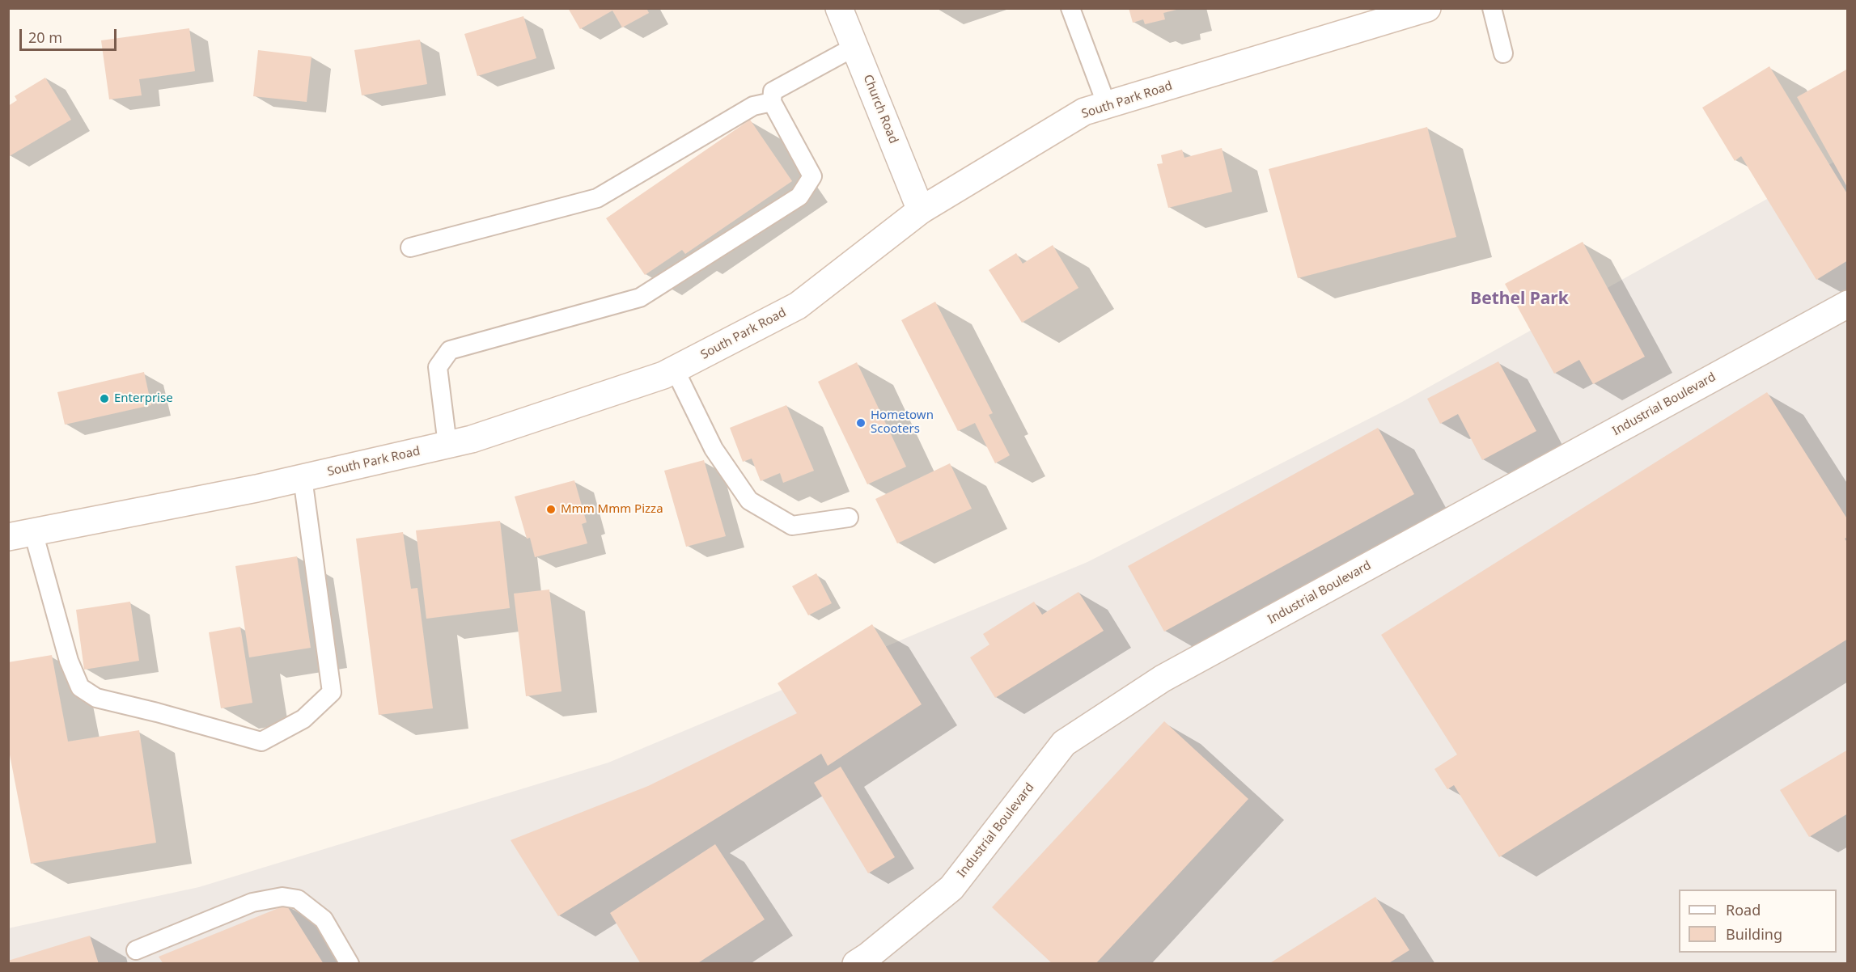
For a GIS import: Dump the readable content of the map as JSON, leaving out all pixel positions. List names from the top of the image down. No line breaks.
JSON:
{"streets":{"main road":["South Park Road","Church Road","Industrial Boulevard"]},"crossings":[["South Park Road","Church Road"]],"districts":["Bethel Park"],"places":["Enterprise","Hometown Scooters","Mmm Mmm Pizza"],"legend":["Road","Building"],"scale_bar":"20 m"}
